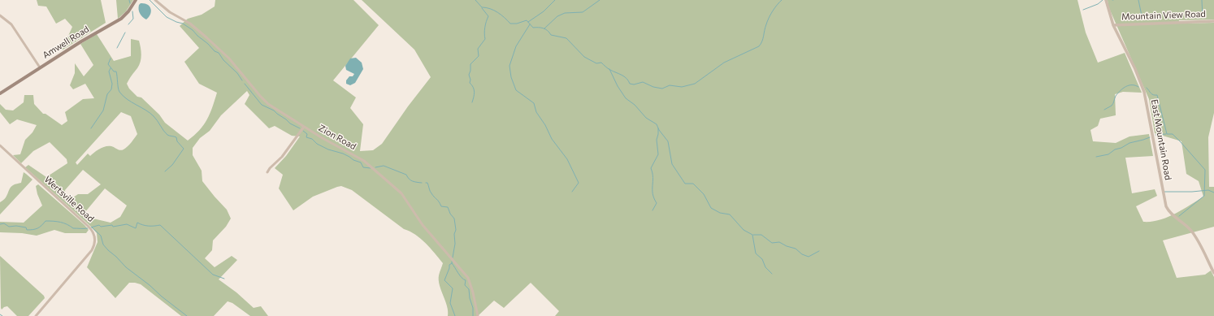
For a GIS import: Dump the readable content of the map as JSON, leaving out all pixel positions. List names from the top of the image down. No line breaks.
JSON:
{"streets":{"main road":["Amwell Road"],"street":["Mountain View Road","Zion Road","East Mountain Road","Wertsville Road"]},"crossings":[["Mountain View Road","East Mountain Road"]]}
